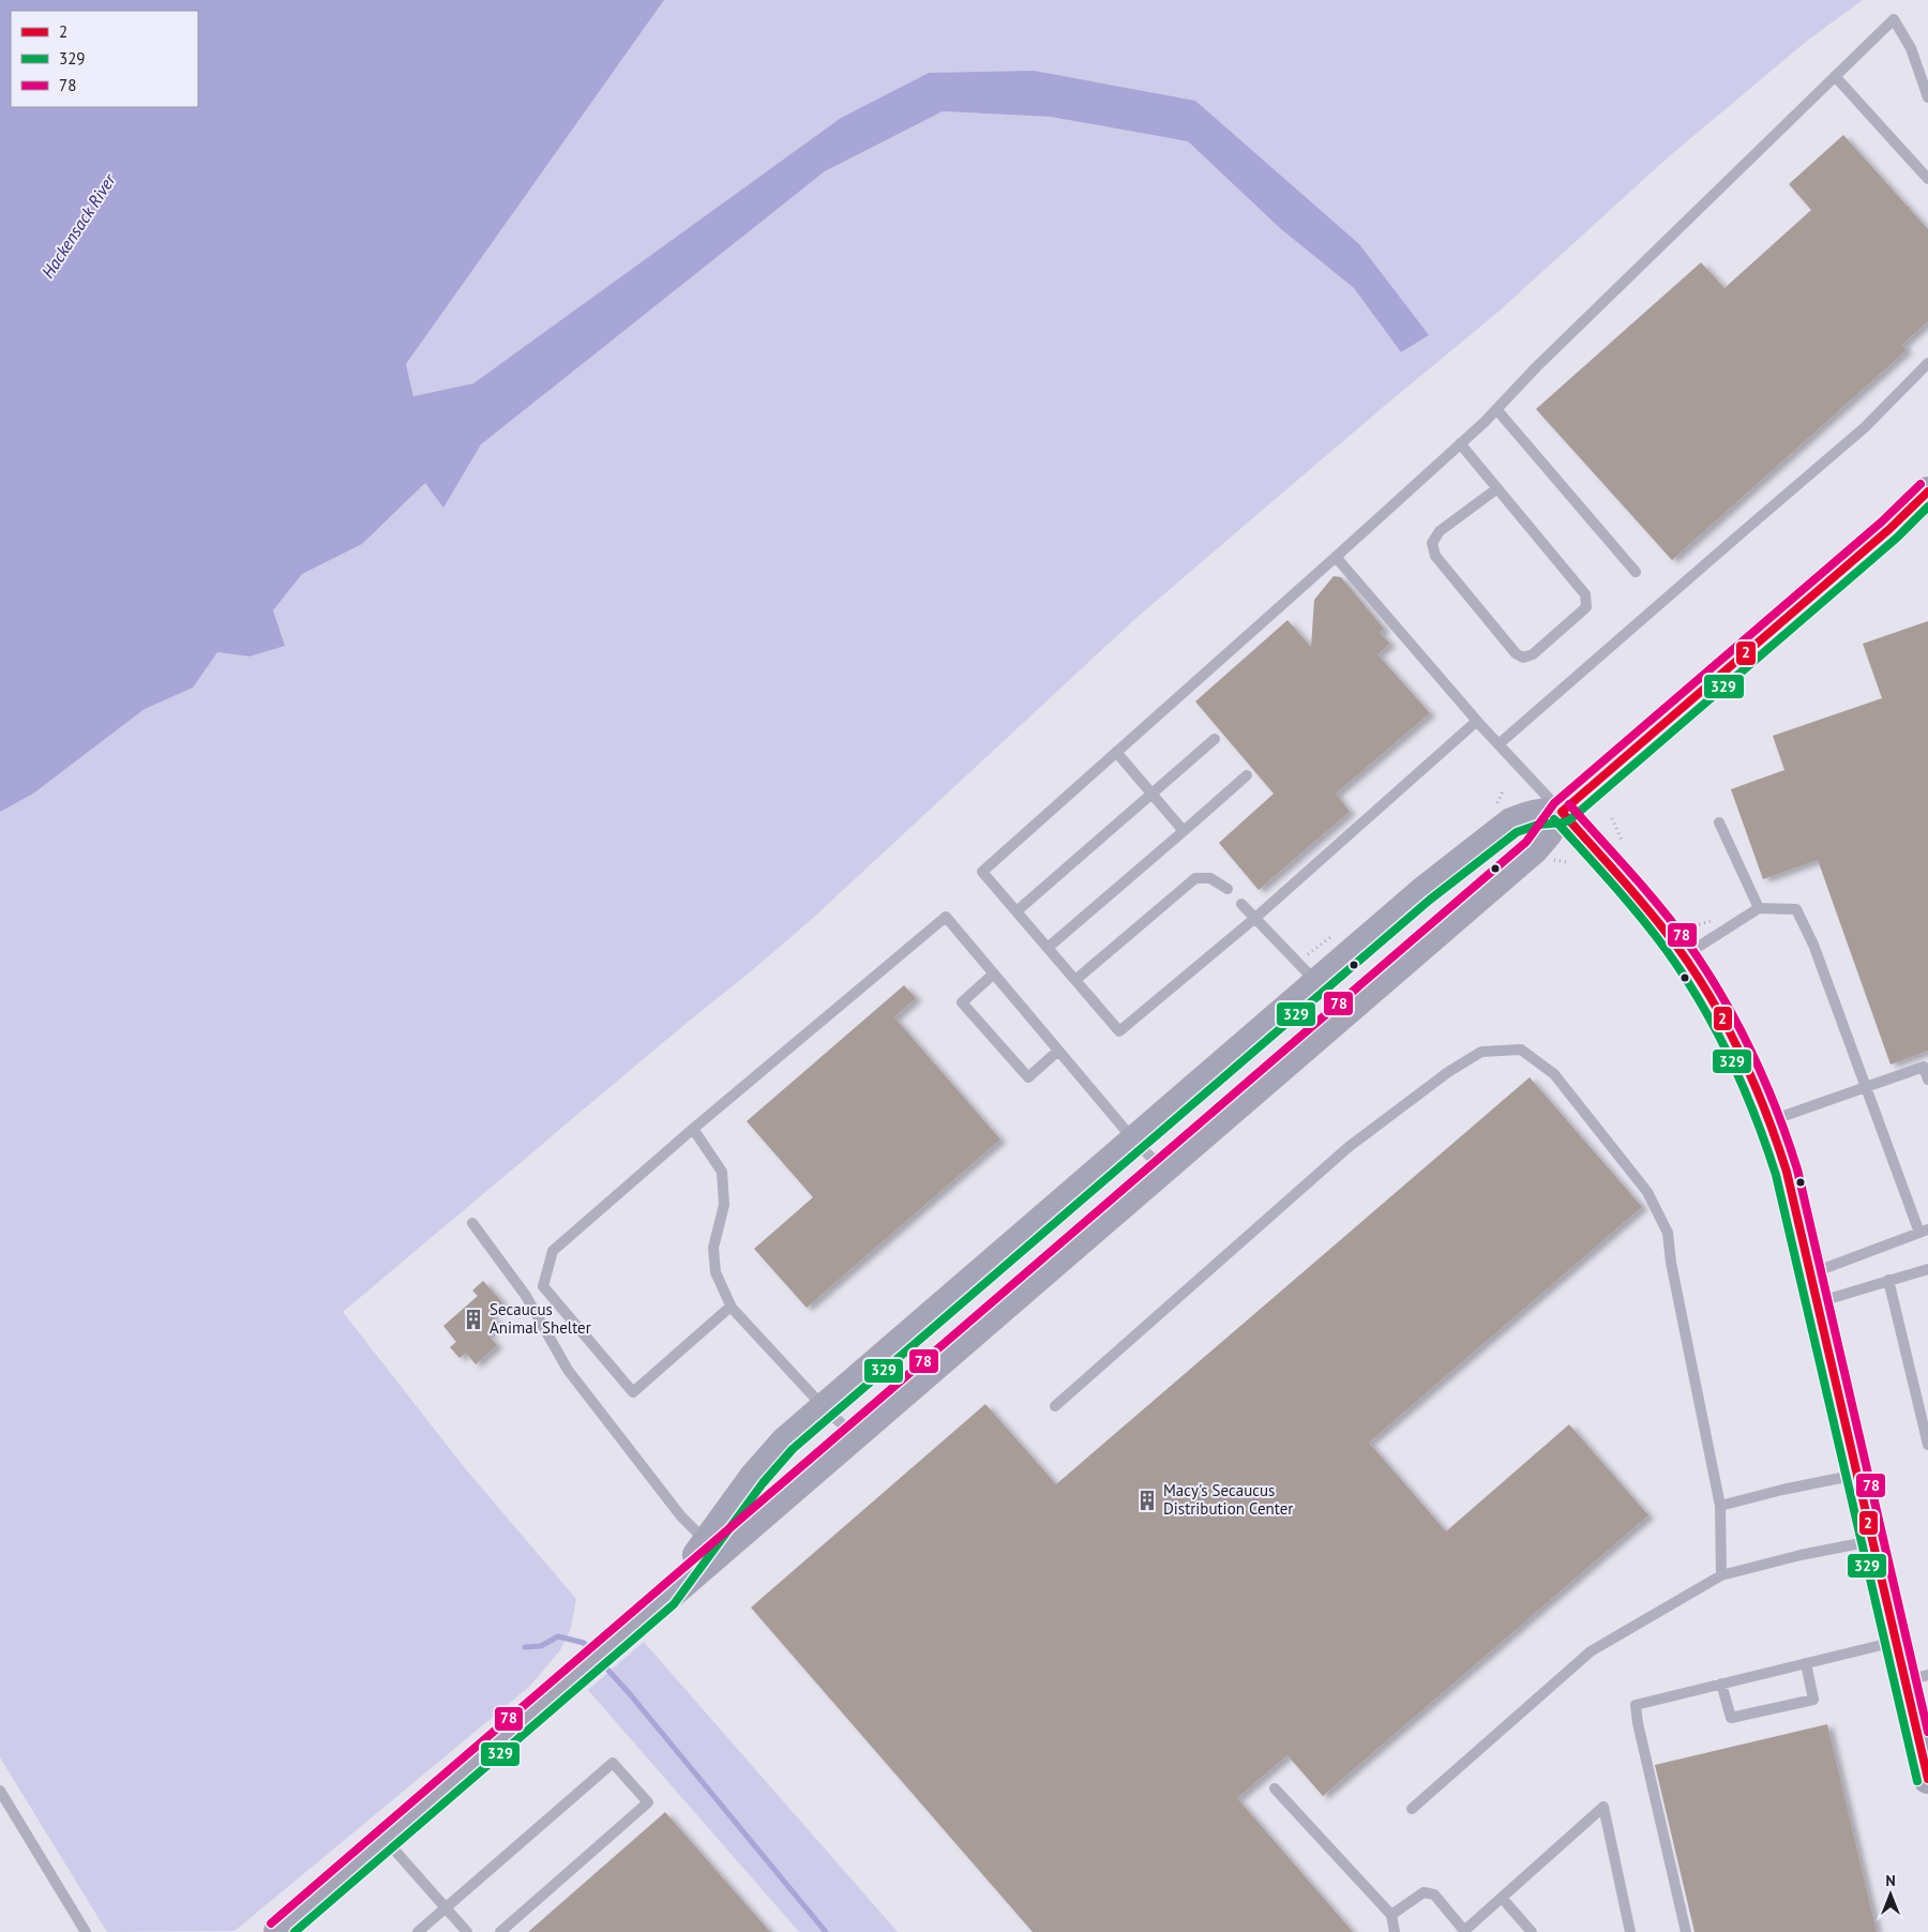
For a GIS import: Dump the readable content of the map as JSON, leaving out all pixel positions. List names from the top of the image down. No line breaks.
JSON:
{"water":["Hackensack River"],"places":{"building":["Secaucus Animal Shelter","Macy's Secaucus Distribution Center"]},"lines":["transit line 78","transit line 2","transit line 329"],"legend":["2","329","78"],"north":"top"}
